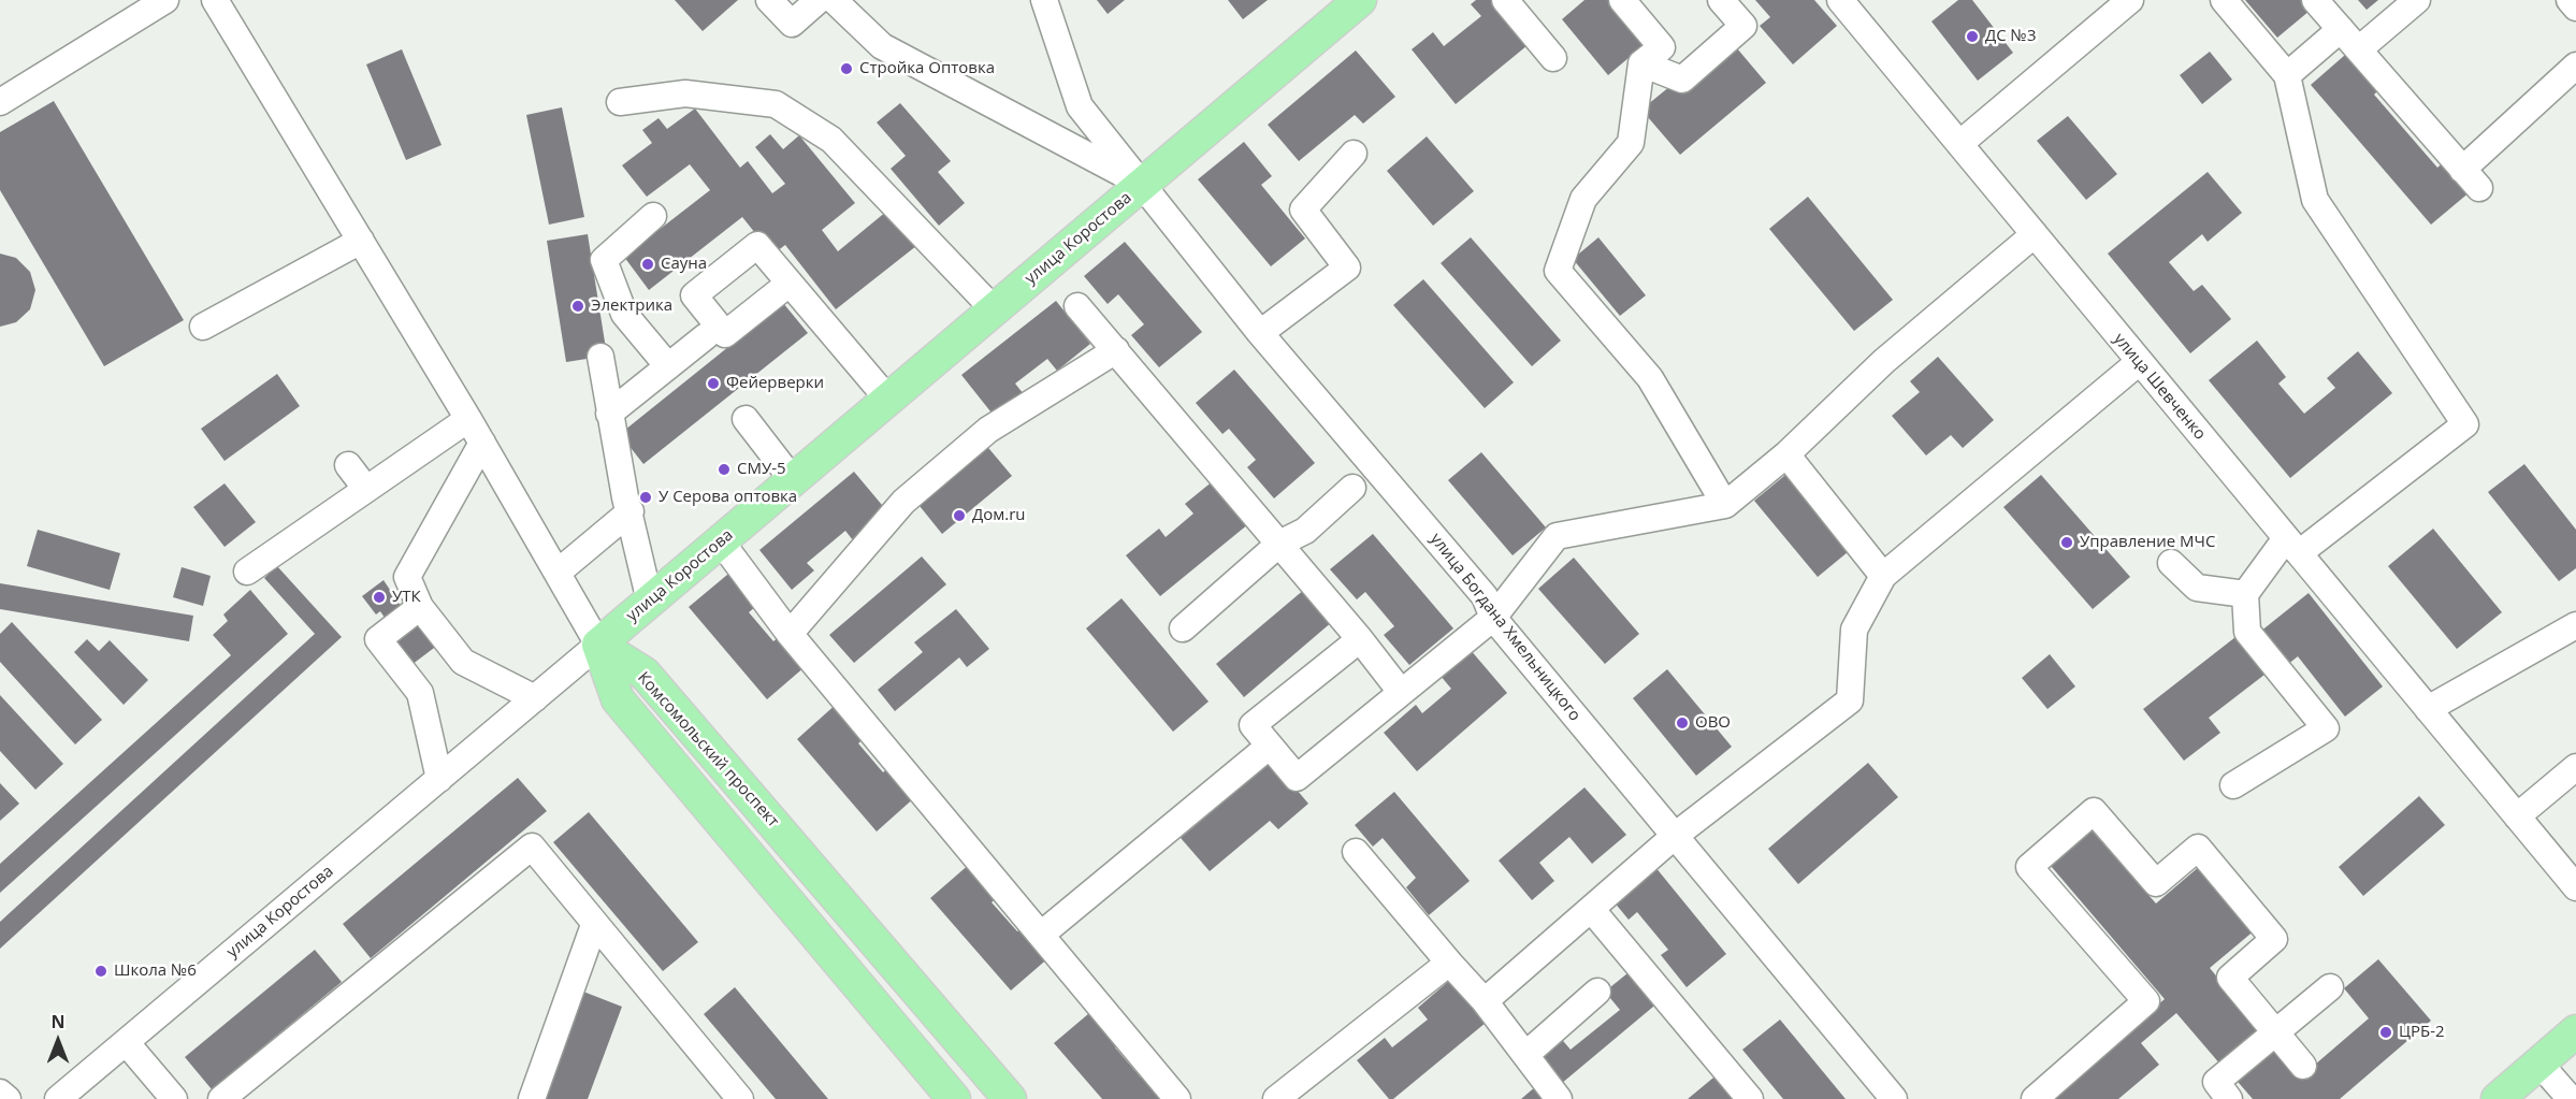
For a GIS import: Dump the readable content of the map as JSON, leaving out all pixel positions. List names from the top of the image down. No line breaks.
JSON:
{"streets":{"main road":["улица Коростова","Комсомольский проспект"],"street":["улица Шевченко","улица Богдана Хмельницкого"]},"crossings":[["улица Коростова","улица Богдана Хмельницкого"],["улица Коростова","Комсомольский проспект"]],"places":["ДС №3","Стройка Оптовка","Сауна","Электрика","Фейерверки","СМУ-5","У Серова оптовка","Дом.ru","Управление МЧС","УТК","ОВО","Школа №6","ЦРБ-2"],"north":"top"}
